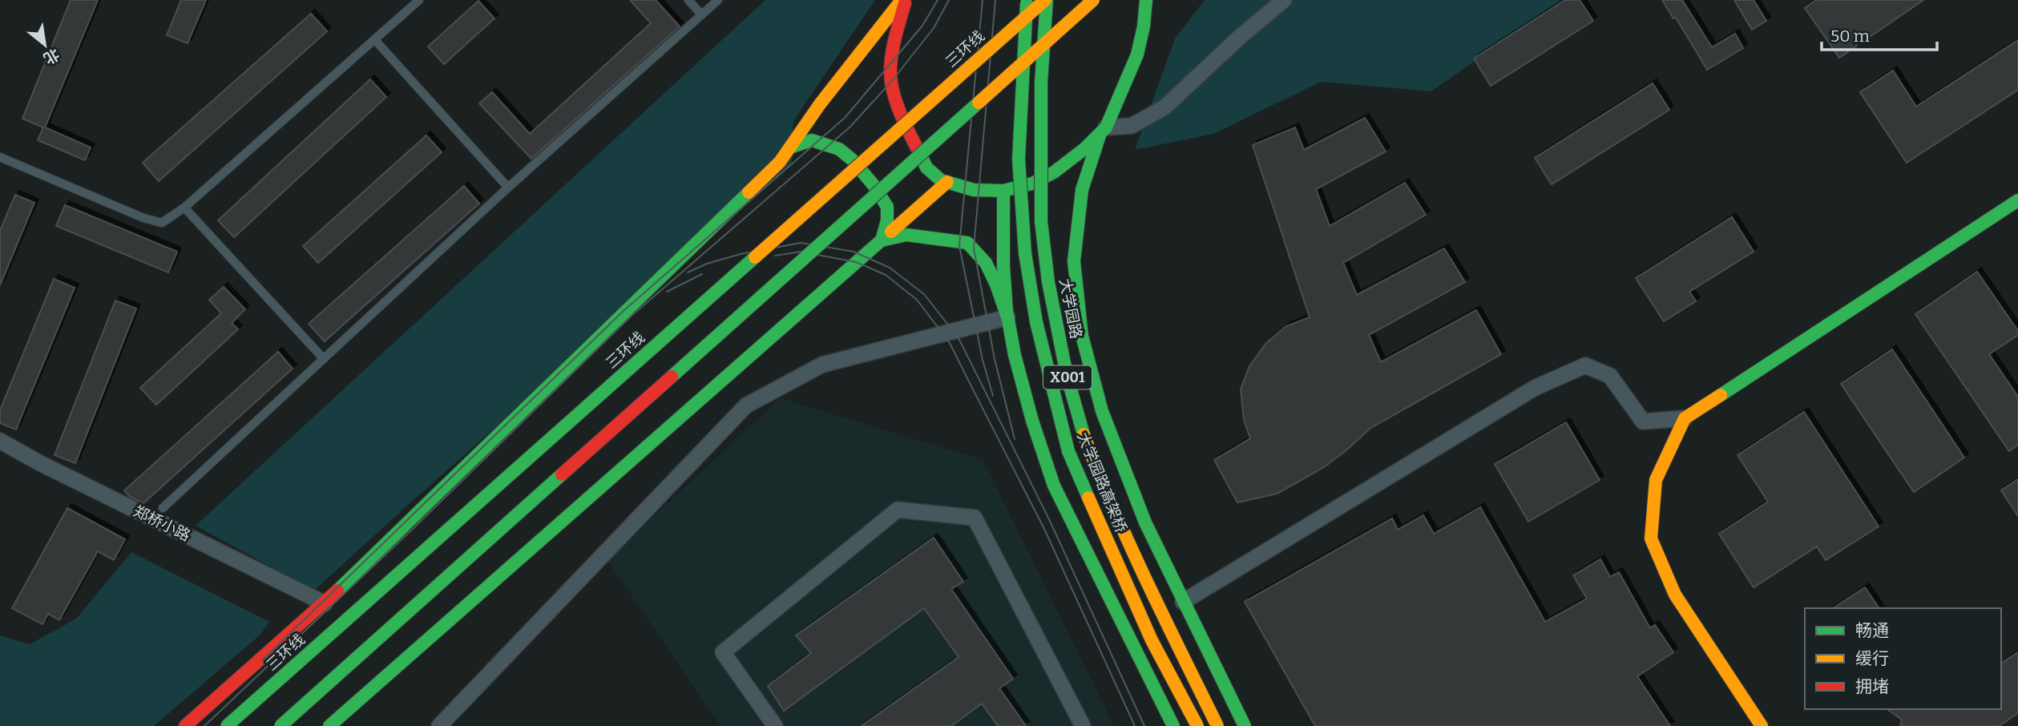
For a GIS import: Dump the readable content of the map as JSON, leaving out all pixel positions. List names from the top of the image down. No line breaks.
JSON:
{"streets":{"main road":["三环线","大学园路","X001","大学园路高架桥"],"street":["郑桥小路"]},"crossings":[["三环线","大学园路"]],"legend":["畅通","缓行","拥堵"],"scale_bar":"50 m","north":"bottom right"}
